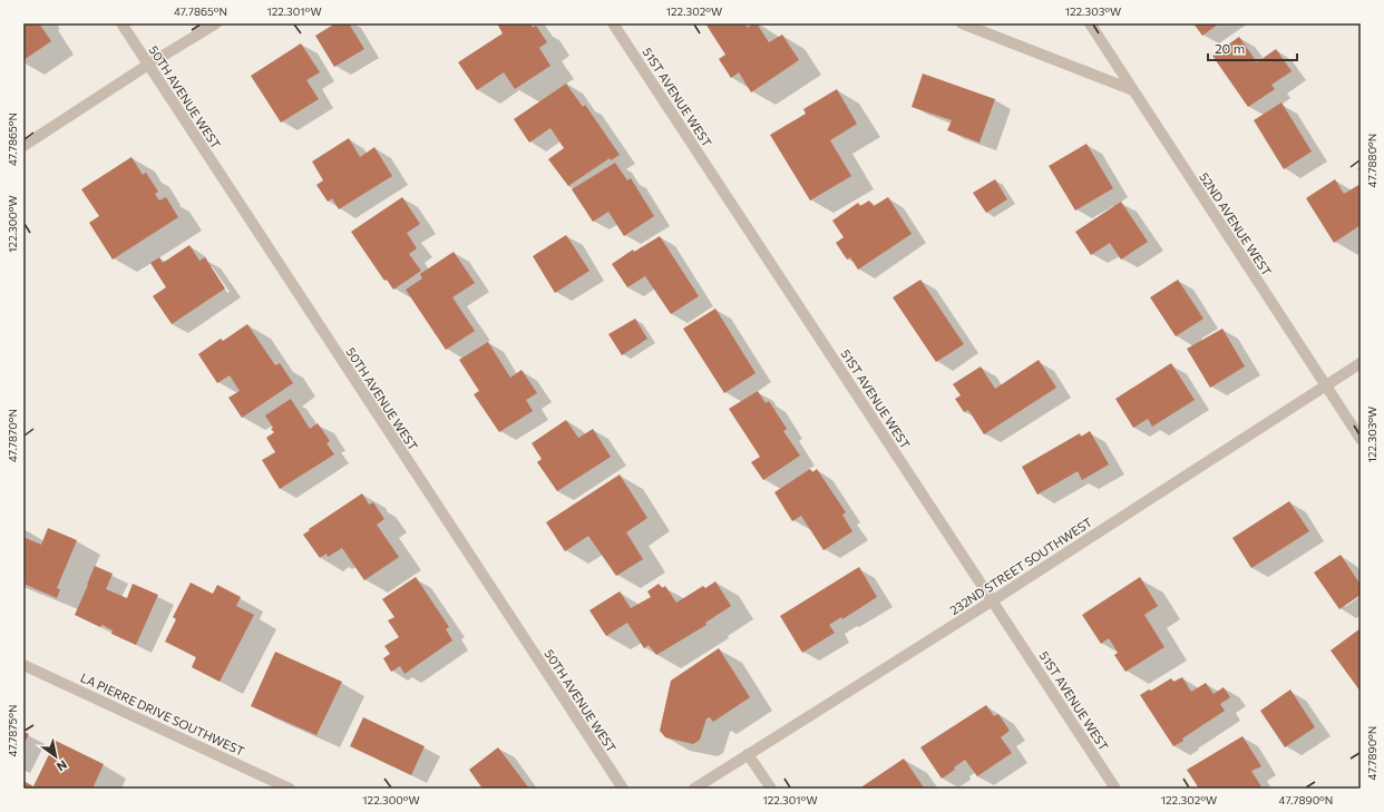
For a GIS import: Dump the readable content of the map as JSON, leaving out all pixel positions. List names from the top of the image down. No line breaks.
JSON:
{"streets":{"street":["50TH AVENUE WEST","51ST AVENUE WEST","52ND AVENUE WEST","232ND STREET SOUTHWEST","LA PIERRE DRIVE SOUTHWEST"]},"crossings":[["51ST AVENUE WEST","232ND STREET SOUTHWEST"],["52ND AVENUE WEST","232ND STREET SOUTHWEST"]],"scale_bar":"20 m","north":"bottom right","coordinates":["47.7865°N","122.301°W","122.302°W","122.303°W","47.7880°N","122.300°W","47.7870°N","47.7875°N","47.7890°N"]}
